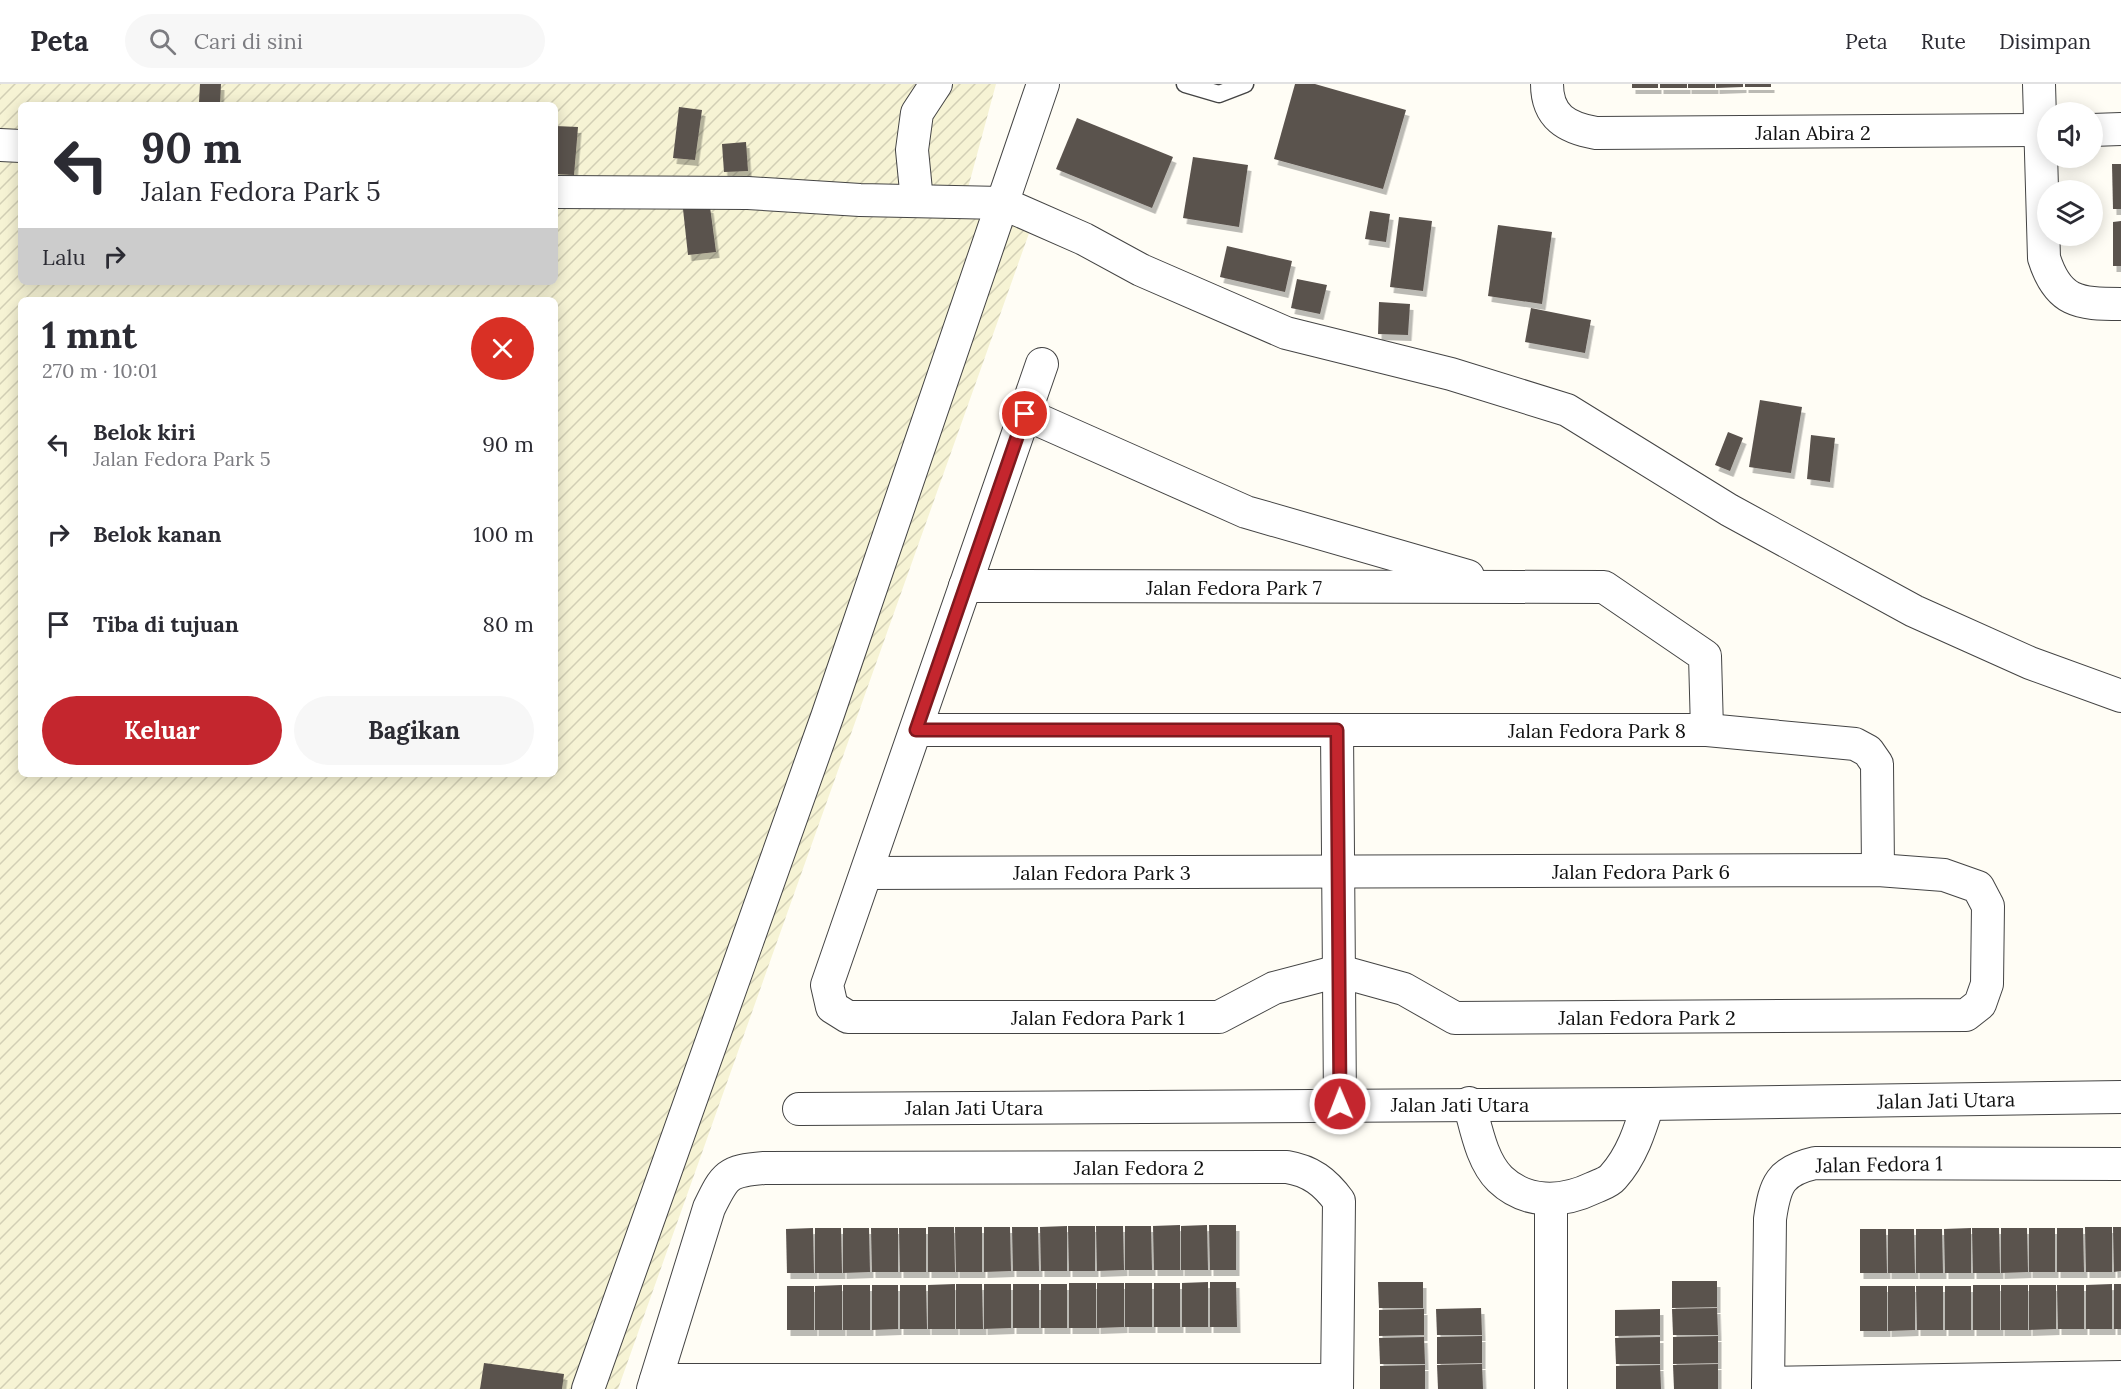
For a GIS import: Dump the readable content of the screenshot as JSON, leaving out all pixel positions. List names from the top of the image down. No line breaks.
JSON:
{"streets":{"street":["Jalan Abira 2","Jalan Fedora Park 7","Jalan Fedora Park 8","Jalan Fedora Park 6","Jalan Fedora Park 3","Jalan Fedora Park 1","Jalan Fedora Park 2","Jalan Jati Utara","Jalan Fedora 1","Jalan Fedora 2"]},"crossings":[["Jalan Fedora Park 7","Jalan Fedora Park 8"],["Jalan Fedora Park 8","Jalan Fedora Park 6"],["Jalan Fedora Park 6","Jalan Fedora Park 3"],["Jalan Fedora Park 6","Jalan Fedora Park 2"],["Jalan Fedora Park 3","Jalan Fedora Park 1"],["Jalan Fedora Park 1","Jalan Fedora Park 2"]],"page":{"header":"Peta","search":"Cari di sini","nav":["Peta","Rute","Disimpan"],"turn":["90 m","Jalan Fedora Park 5"],"then":"Lalu","heading":["1 mnt","270 m · 10:01"],"list":[{"name":"Belok kiri","note":"Jalan Fedora Park 5","value":"90 m"},{"name":"Belok kanan","value":"100 m"},{"name":"Tiba di tujuan","value":"80 m"}],"buttons":["Keluar","Bagikan"]}}
